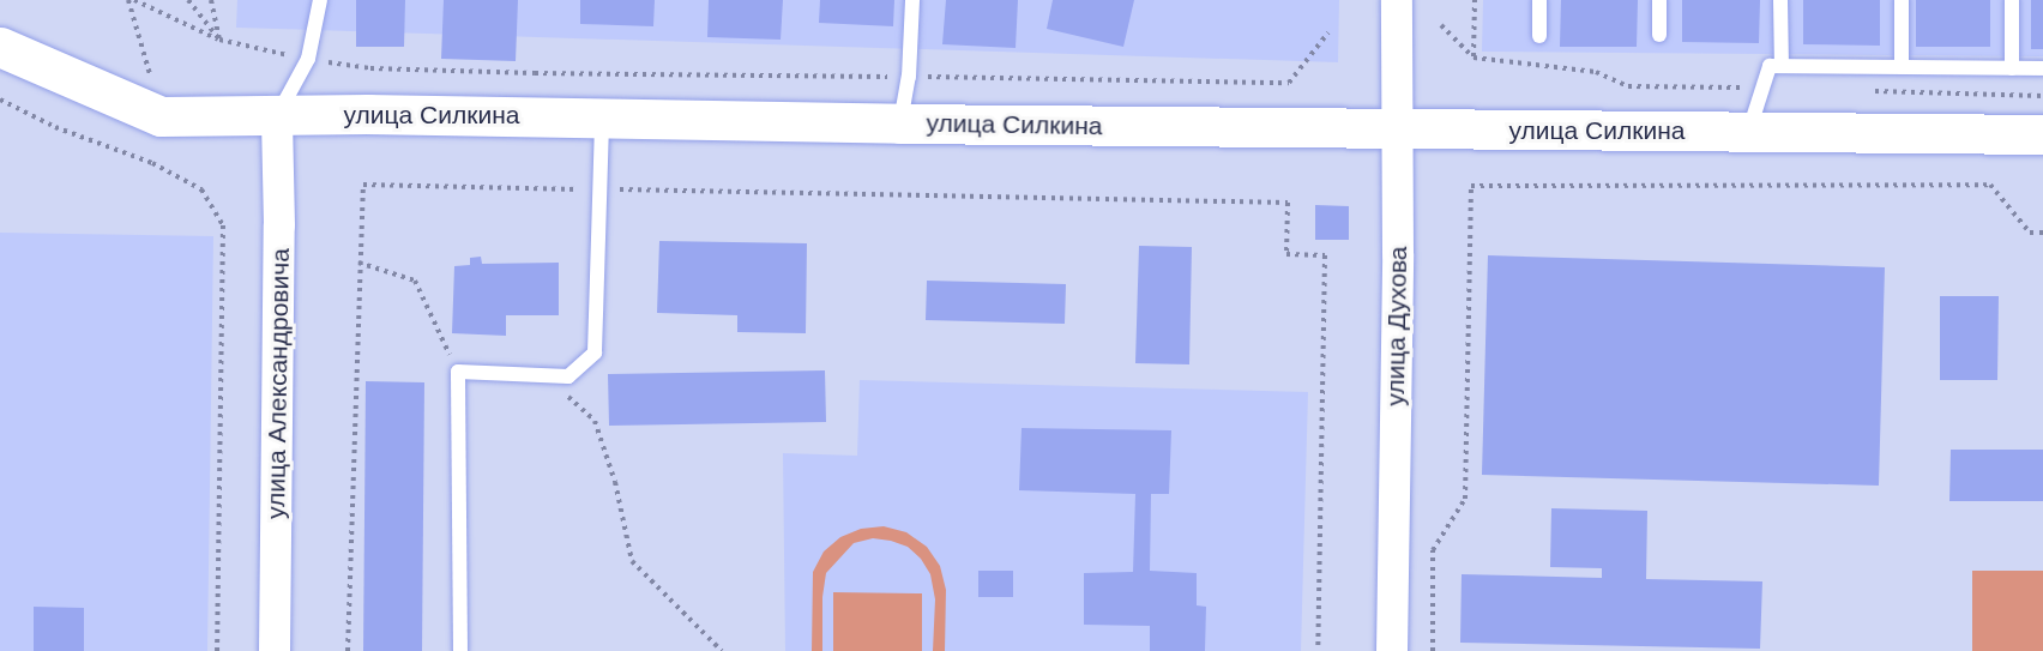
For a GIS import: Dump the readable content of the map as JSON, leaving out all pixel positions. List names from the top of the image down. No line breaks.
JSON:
{"streets":{"main road":["улица Силкина"],"street":["улица Духова","улица Александровича"]},"crossings":[["улица Силкина","улица Духова"],["улица Силкина","улица Александровича"]]}
